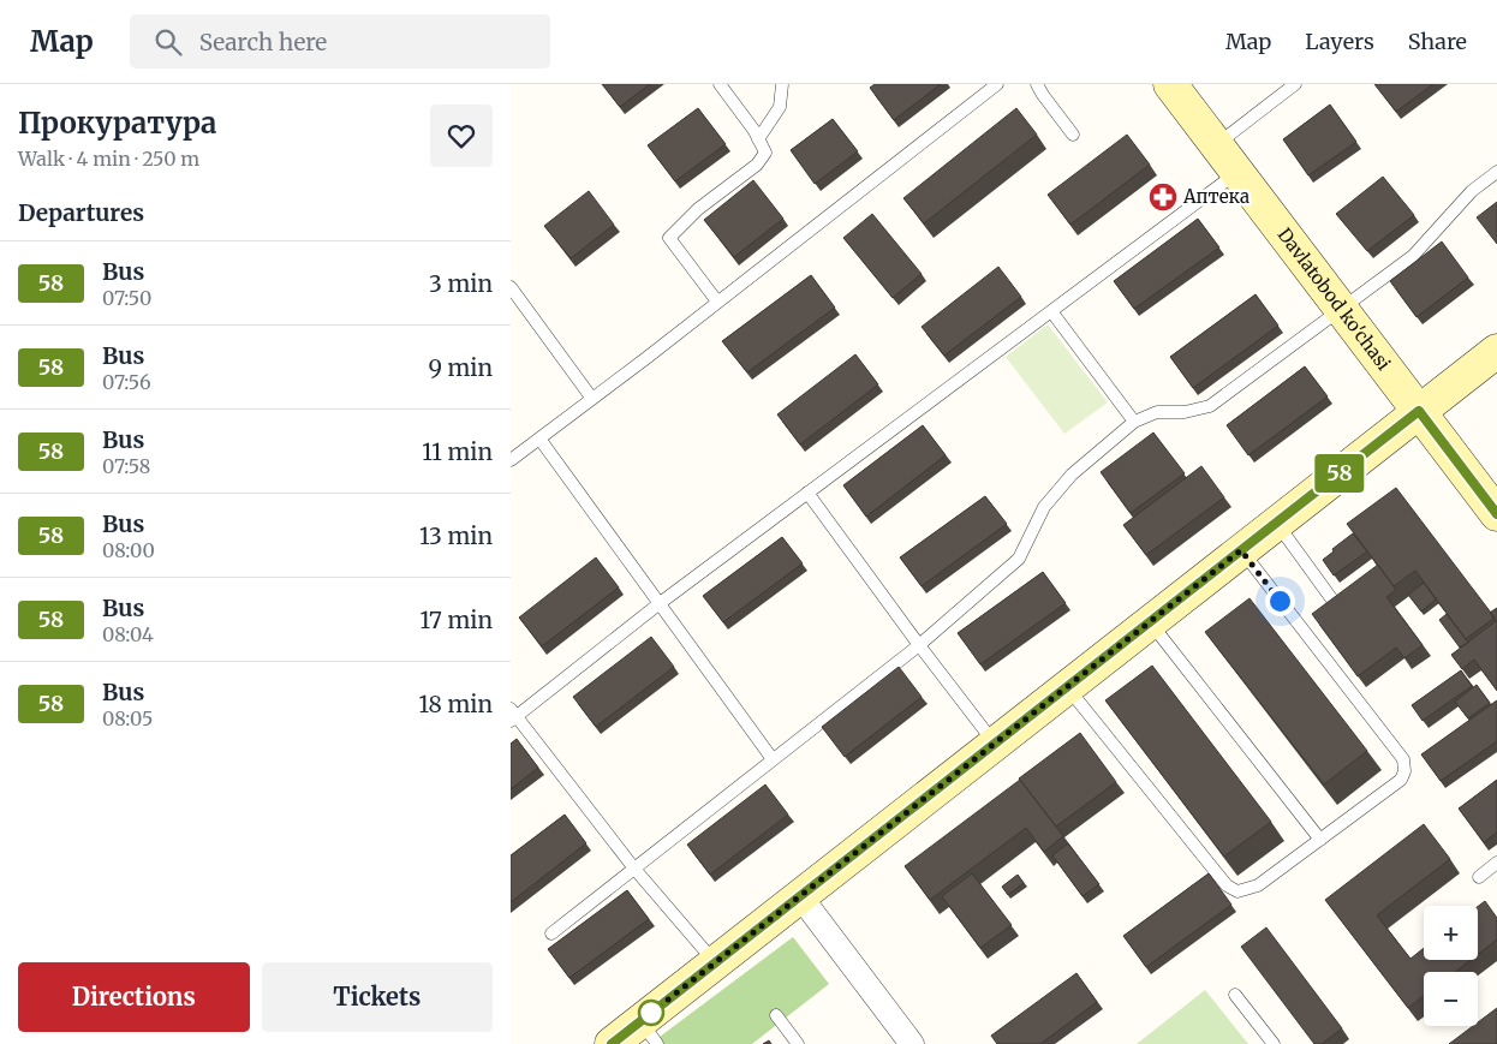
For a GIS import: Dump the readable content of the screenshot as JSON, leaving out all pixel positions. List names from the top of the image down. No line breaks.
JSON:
{"streets":{"street":["Davlatobod ko'chasi"]},"places":{"pharmacy":["Аптека"]},"lines":["bus line 58"],"page":{"header":"Map","search":"Search here","nav":["Map","Layers","Share"],"heading":[["Прокуратура","Walk · 4 min · 250 m"],"Departures"],"on_map":"58","list":[{"mark":"58","name":"Bus","note":"07:50","value":"3 min"},{"mark":"58","name":"Bus","note":"07:56","value":"9 min"},{"mark":"58","name":"Bus","note":"07:58","value":"11 min"},{"mark":"58","name":"Bus","note":"08:00","value":"13 min"},{"mark":"58","name":"Bus","note":"08:04","value":"17 min"},{"mark":"58","name":"Bus","note":"08:05","value":"18 min"}],"map_buttons":["+","−"],"buttons":["Directions","Tickets"]}}
